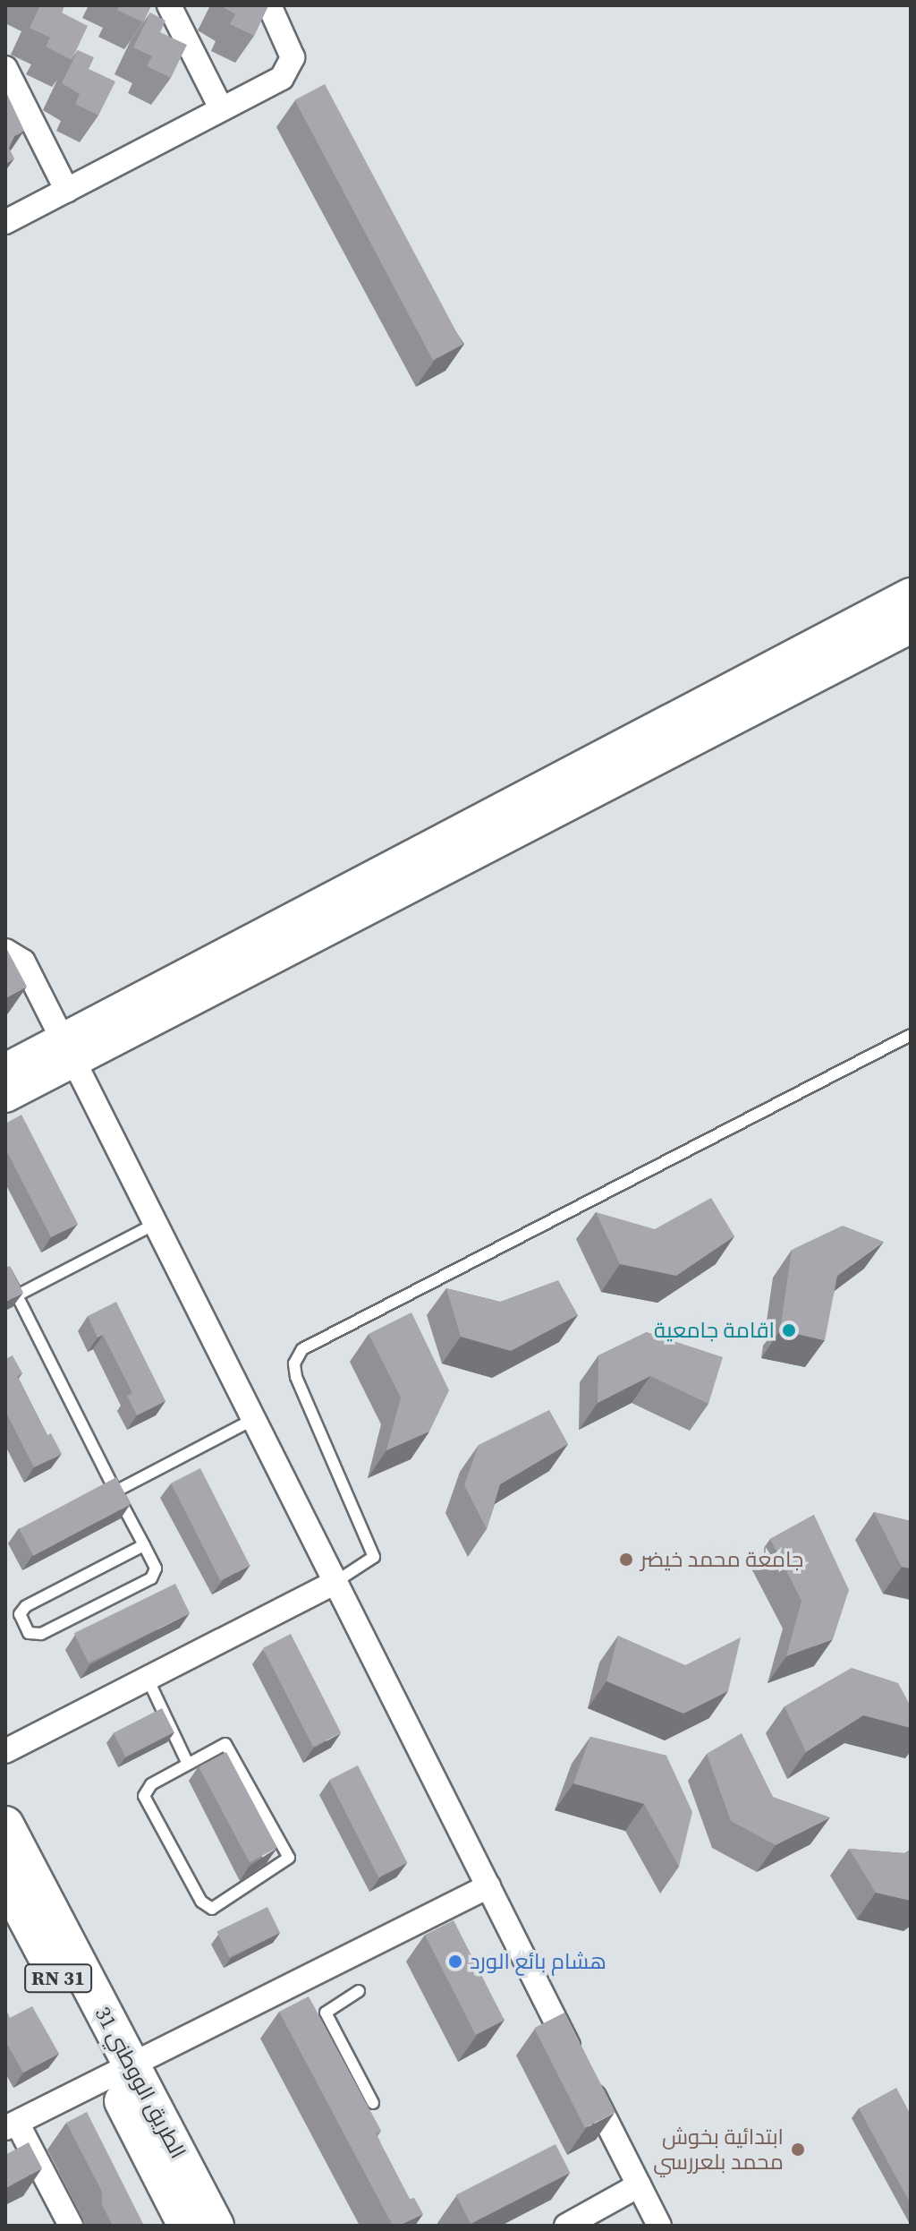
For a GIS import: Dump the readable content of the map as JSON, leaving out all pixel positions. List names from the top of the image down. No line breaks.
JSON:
{"streets":{"main road":["RN 31","الطريق الووطني 31"]},"crossings":[["RN 31","الطريق الووطني 31"]],"places":["اقامة جامعية","جامعة محمد خيضر","هشام بائع الورد","ابتدائية بخوش محمد بلعررسي"]}
